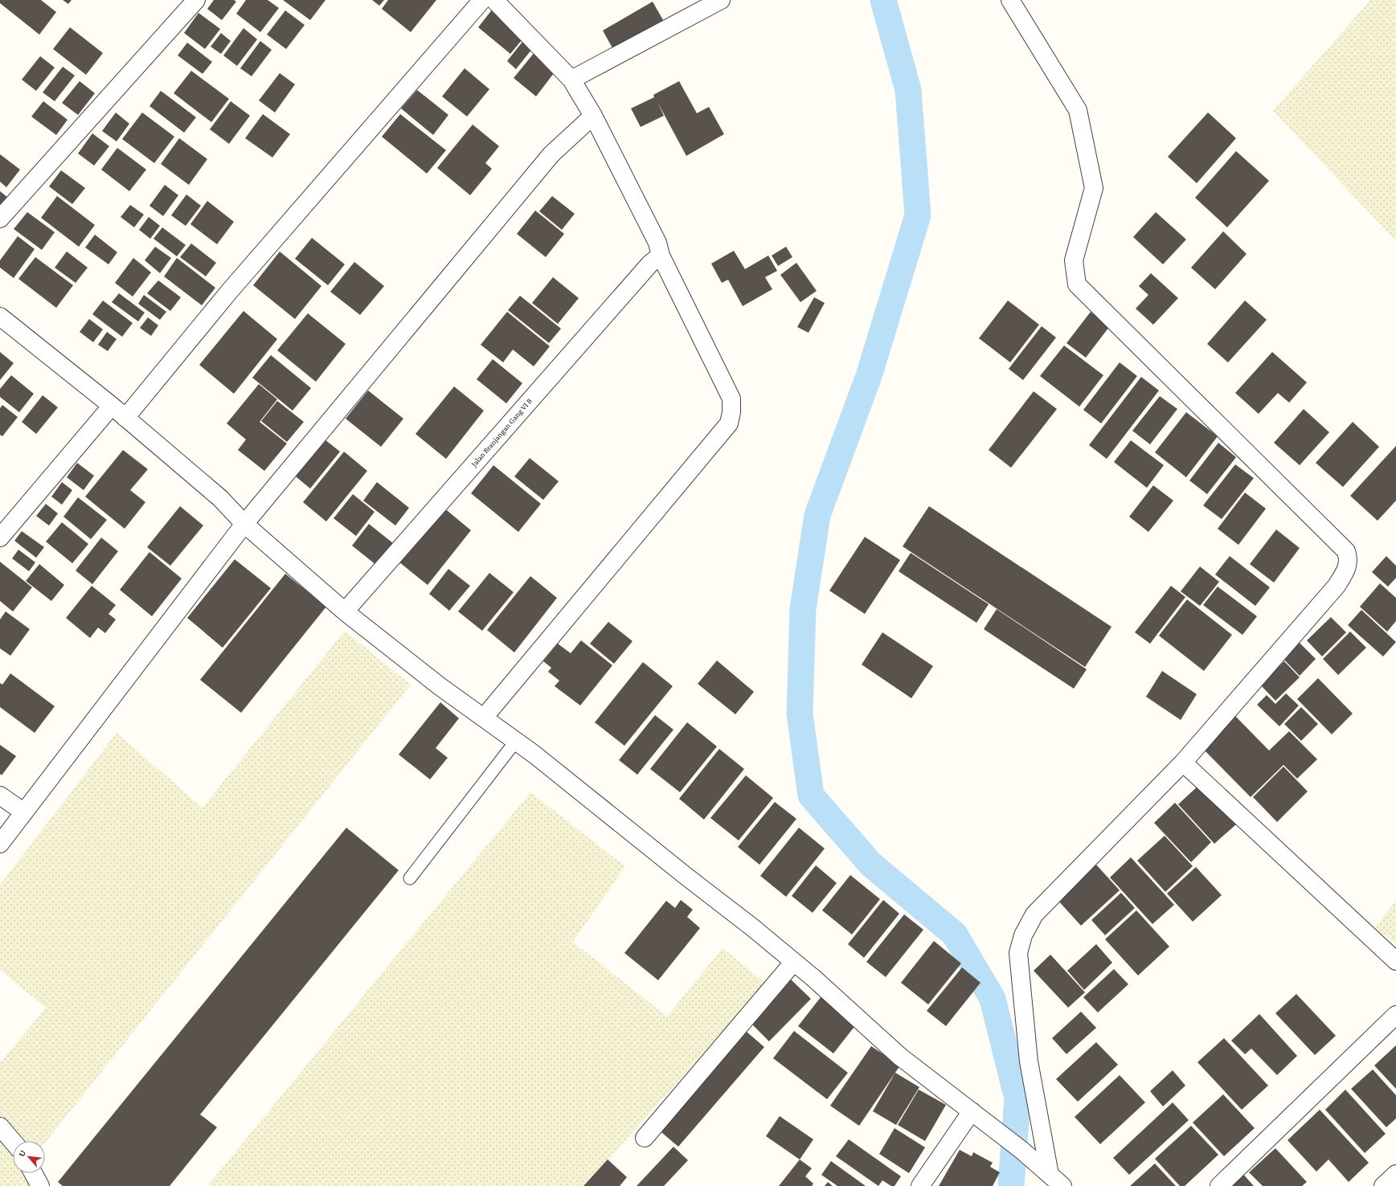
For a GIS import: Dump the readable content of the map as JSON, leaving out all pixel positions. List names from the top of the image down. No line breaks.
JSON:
{"streets":{"street":["Jalan Branjangan Gang VI B"]},"north":"top left"}
